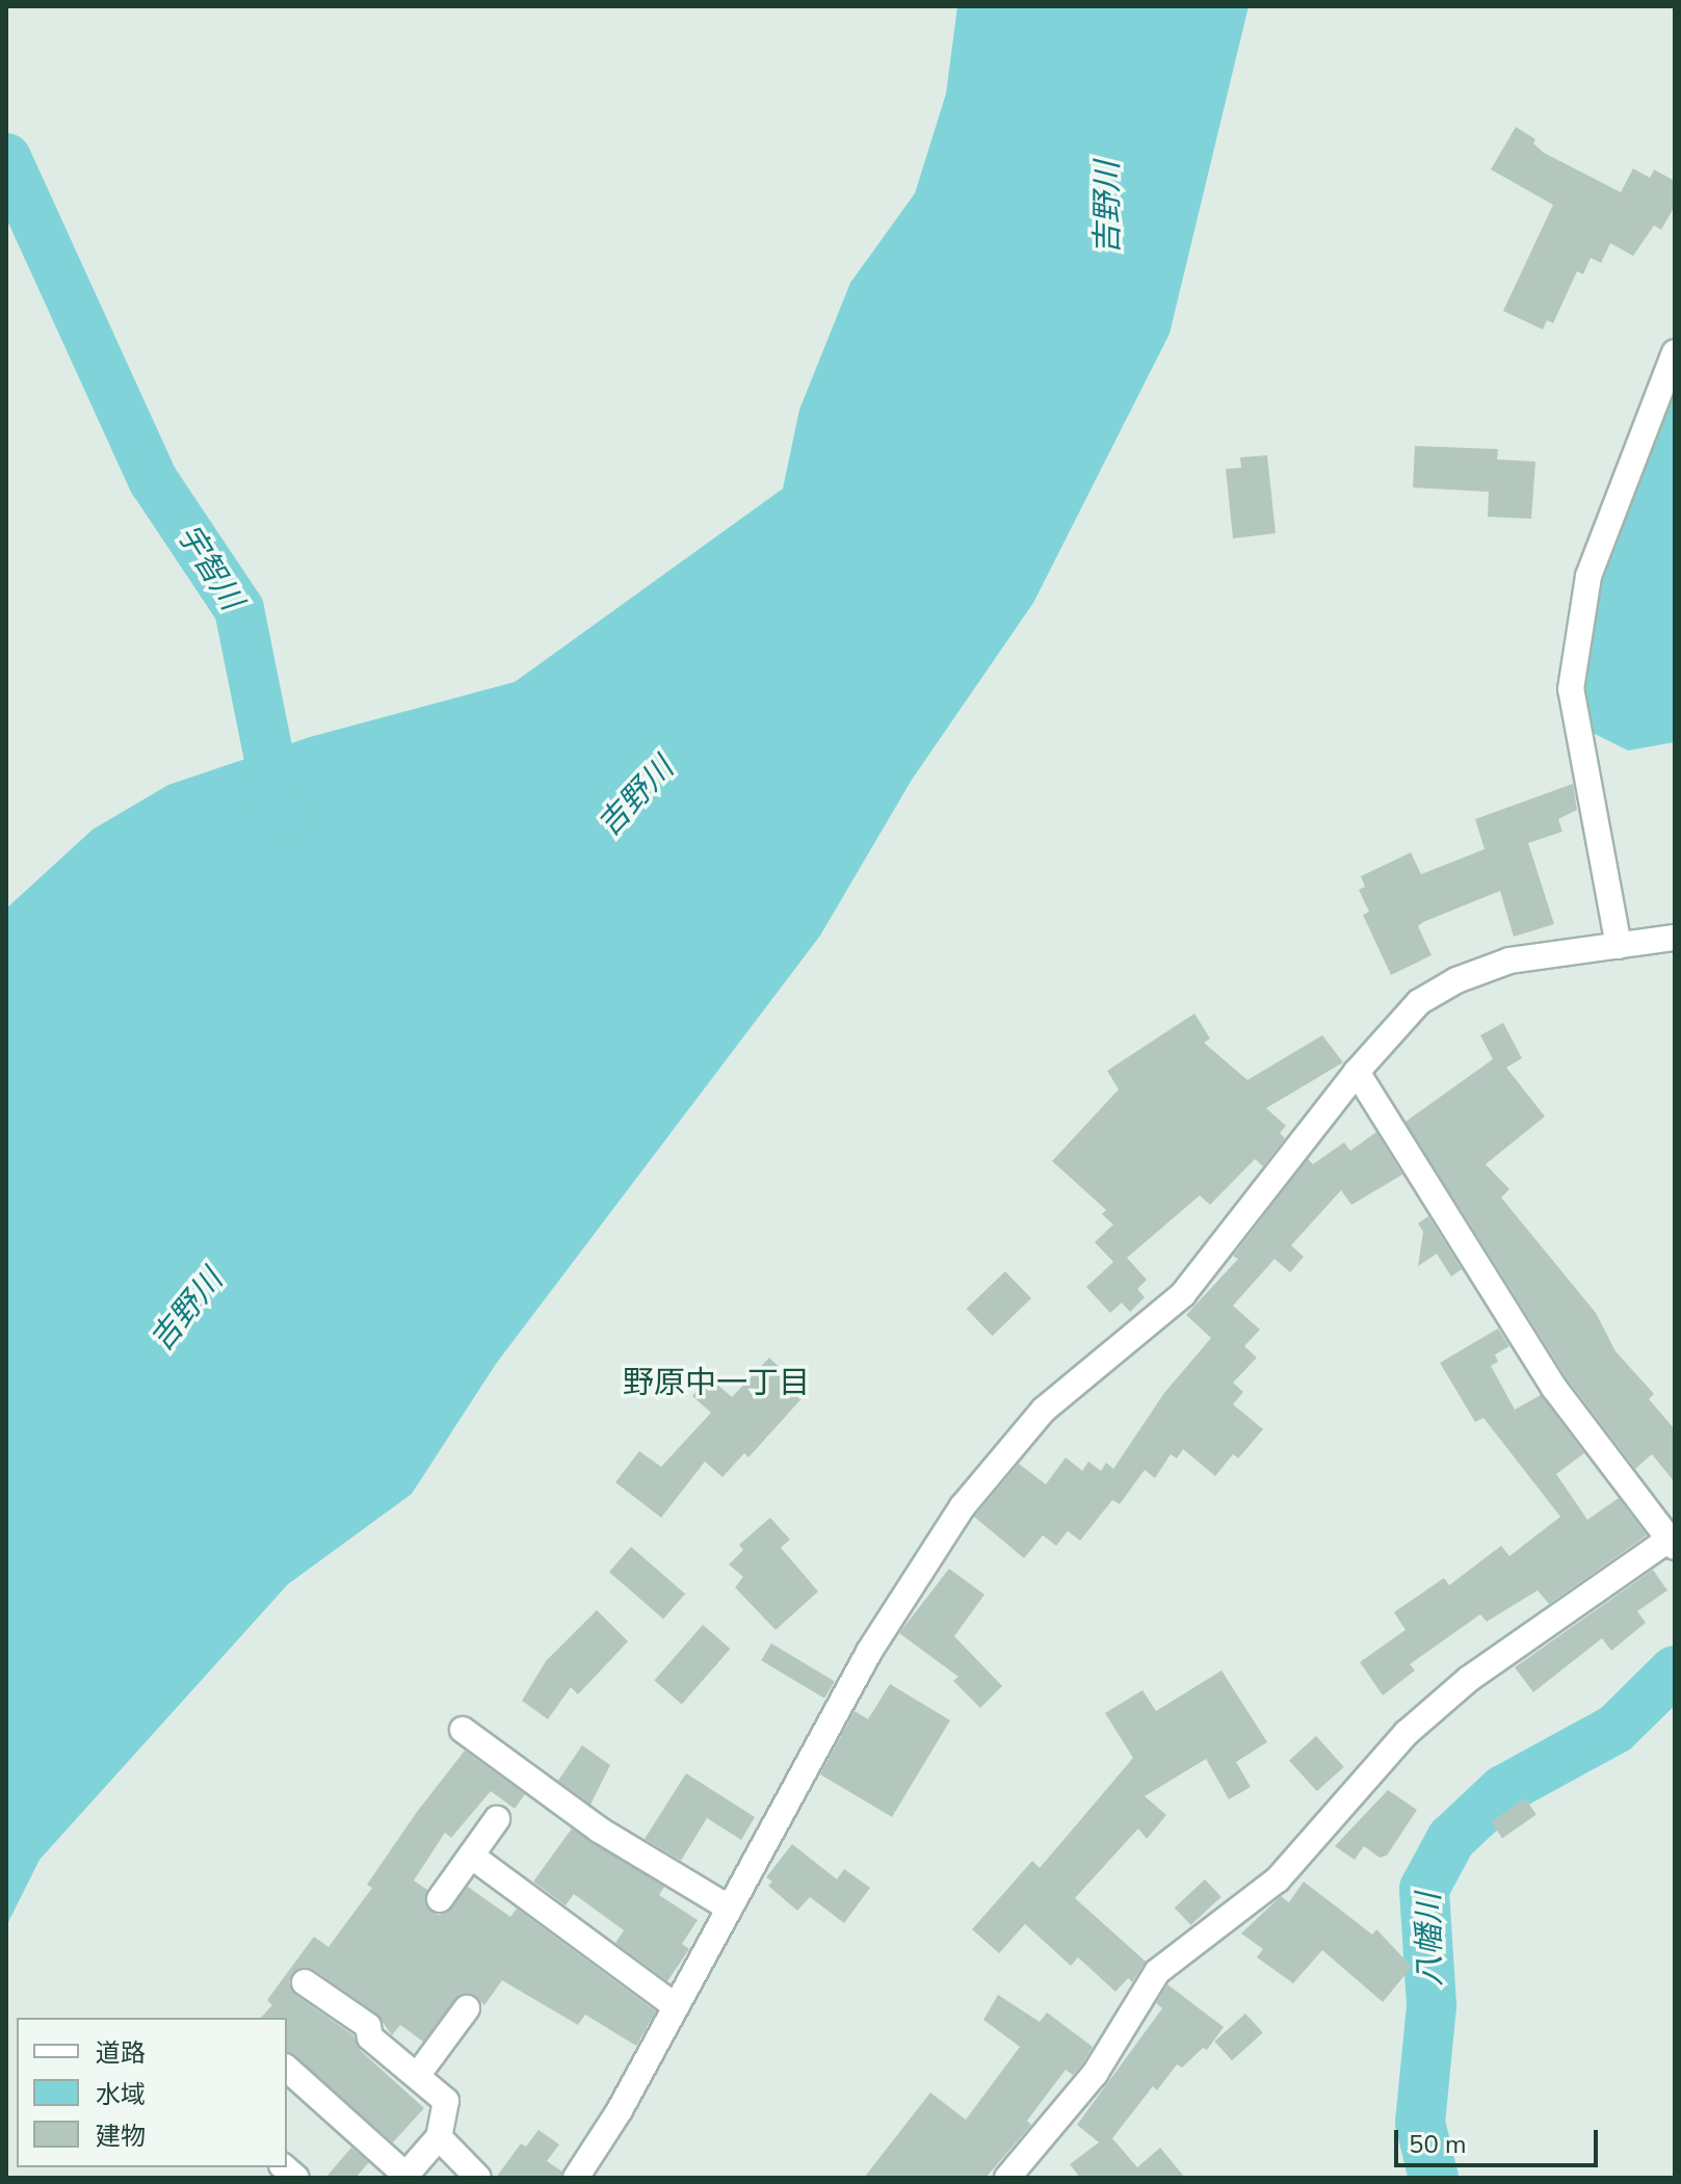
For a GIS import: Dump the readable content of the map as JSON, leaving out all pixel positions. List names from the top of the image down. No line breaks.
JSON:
{"districts":["野原中一丁目"],"water":["吉野川","宇智川","八幡川"],"legend":["道路","水域","建物"],"scale_bar":"50 m"}
